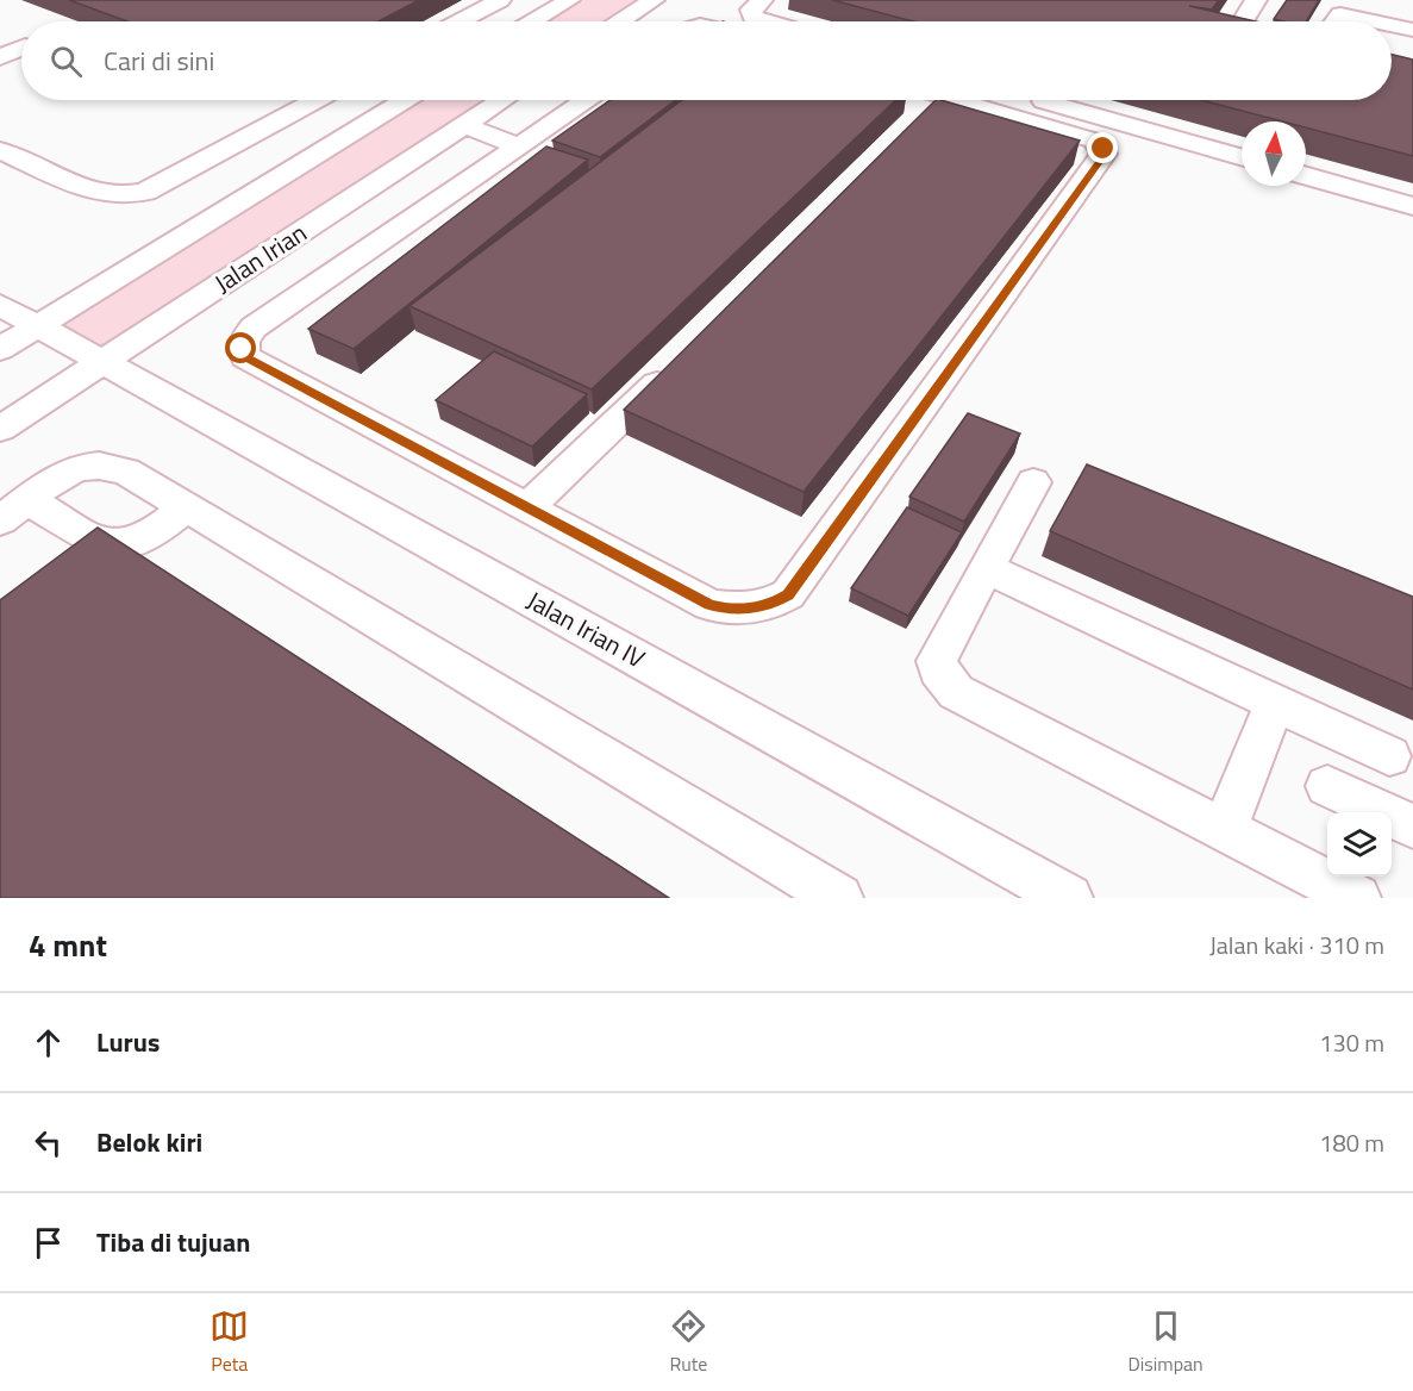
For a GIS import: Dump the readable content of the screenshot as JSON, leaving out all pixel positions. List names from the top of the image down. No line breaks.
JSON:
{"streets":{"street":["Jalan Irian","Jalan Irian IV"]},"crossings":[["Jalan Irian","Jalan Irian IV"]],"north":"top","page":{"search":"Cari di sini","heading":["4 mnt","Jalan kaki · 310 m"],"list":[["Lurus","130 m"],["Belok kiri","180 m"],"Tiba di tujuan"],"nav":["Peta","Rute","Disimpan"]}}
